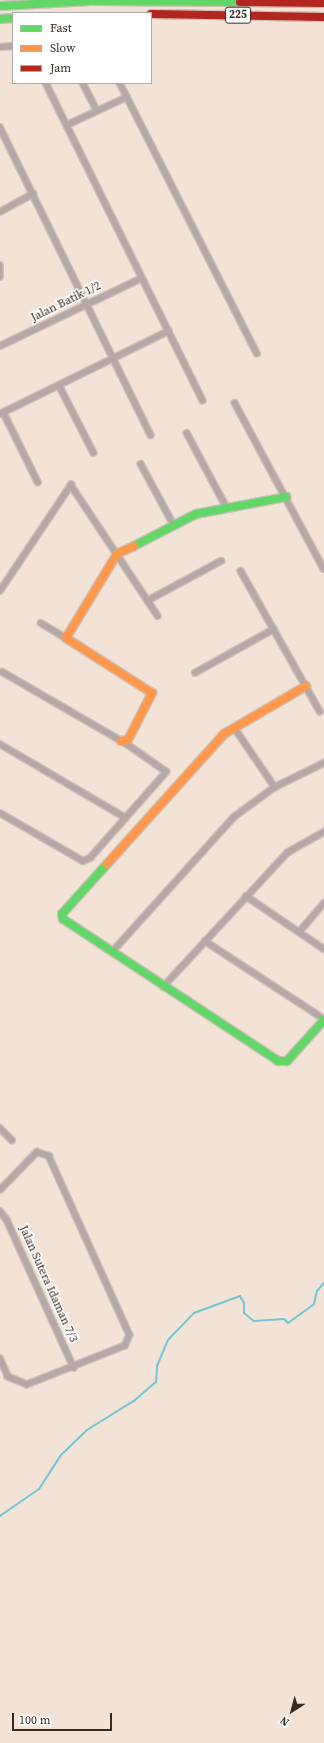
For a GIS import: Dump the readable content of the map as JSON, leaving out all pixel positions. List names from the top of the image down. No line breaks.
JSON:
{"streets":{"main road":["225"],"street":["Jalan Batik 1/2","Jalan Sutera Idaman 7/3"]},"legend":["Fast","Slow","Jam"],"scale_bar":"100 m","north":"bottom left"}
